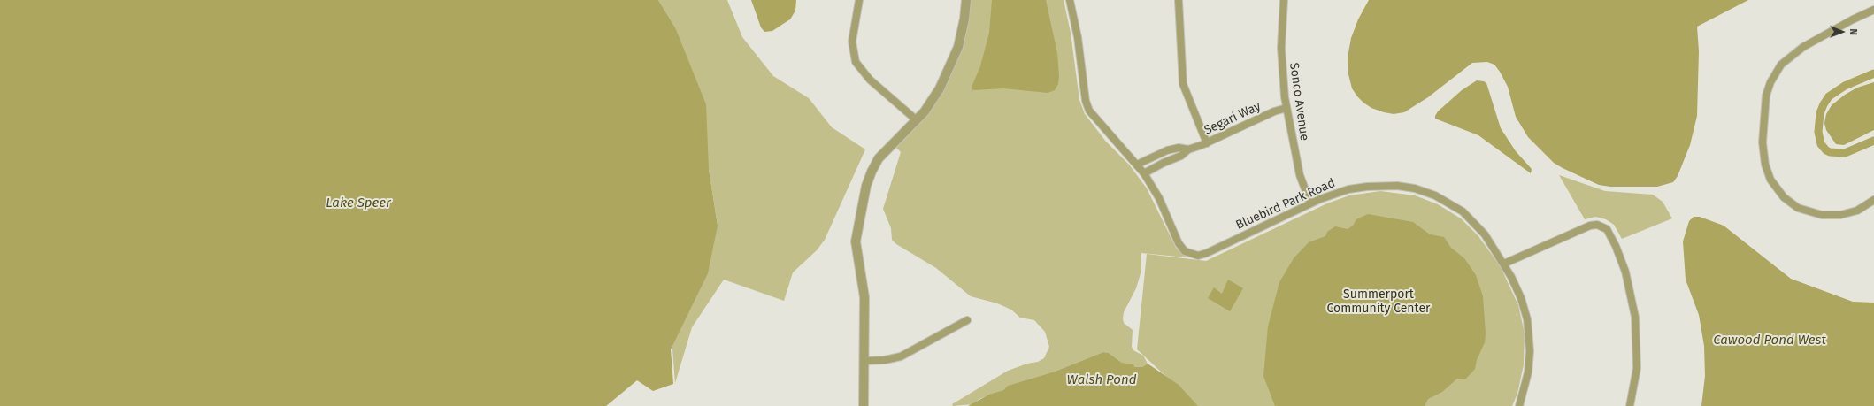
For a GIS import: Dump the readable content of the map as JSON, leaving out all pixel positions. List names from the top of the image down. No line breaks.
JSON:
{"streets":{"street":["Sonco Avenue","Segari Way","Bluebird Park Road"]},"crossings":[["Sonco Avenue","Segari Way"],["Sonco Avenue","Bluebird Park Road"],["Segari Way","Bluebird Park Road"]],"water":["Lake Speer","Cawood Pond West","Walsh Pond"],"parks":["Summerport Community Center"],"north":"right"}
